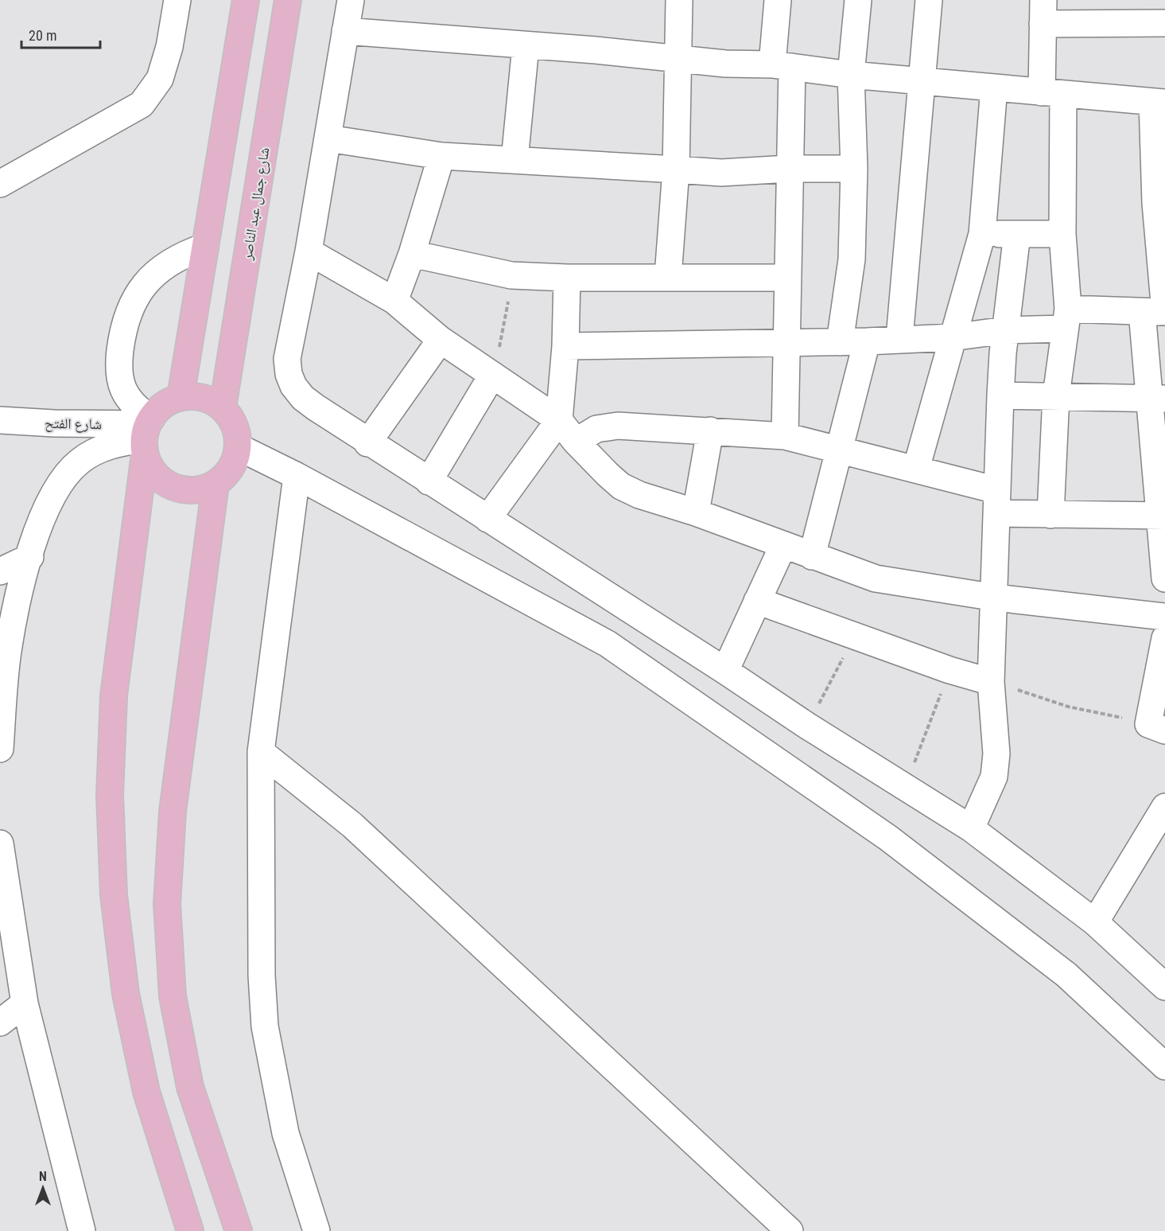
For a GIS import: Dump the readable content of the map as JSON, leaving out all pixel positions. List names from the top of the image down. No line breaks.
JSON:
{"streets":{"main road":["شارع جمال عبد الناصر"],"street":["شارع الفتح"]},"crossings":[["شارع جمال عبد الناصر","شارع الفتح"]],"scale_bar":"20 m","north":"top"}
